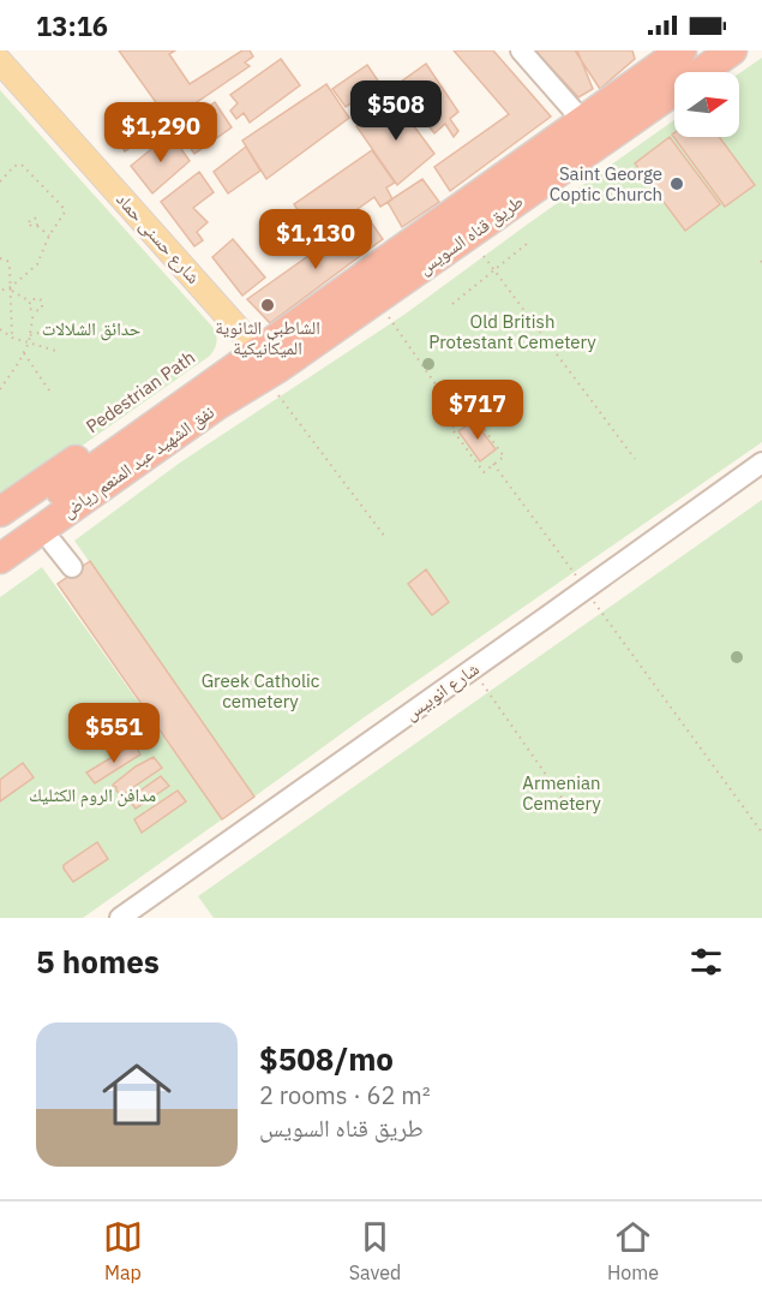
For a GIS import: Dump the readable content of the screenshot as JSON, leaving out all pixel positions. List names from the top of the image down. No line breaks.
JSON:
{"streets":{"highway":["طريق قناه السويس","نفق الشهيد عبد المنعم رياض"],"main road":["شارع حسنى حماد"],"street":["شارع انوبيس"]},"crossings":[["طريق قناه السويس","شارع حسنى حماد"],["طريق قناه السويس","نفق الشهيد عبد المنعم رياض"],["شارع حسنى حماد","نفق الشهيد عبد المنعم رياض"]],"parks":["Old British Protestant Cemetery","حدائق الشلالات","Greek Catholic cemetery","Armenian Cemetery","مدافن الروم الكثليك"],"places":["Saint George Coptic Church","الشاطبي الثانوية الميكانيكية"],"north":"right","page":{"status":"13:16","price":["$508","$1,290","$1,130","$717","$551"],"heading":"5 homes","list":[{"name":"$508/mo","note":"2 rooms · 62 m² · طريق قناه السويس"}],"tabs":["Map","Saved","Home"]}}
